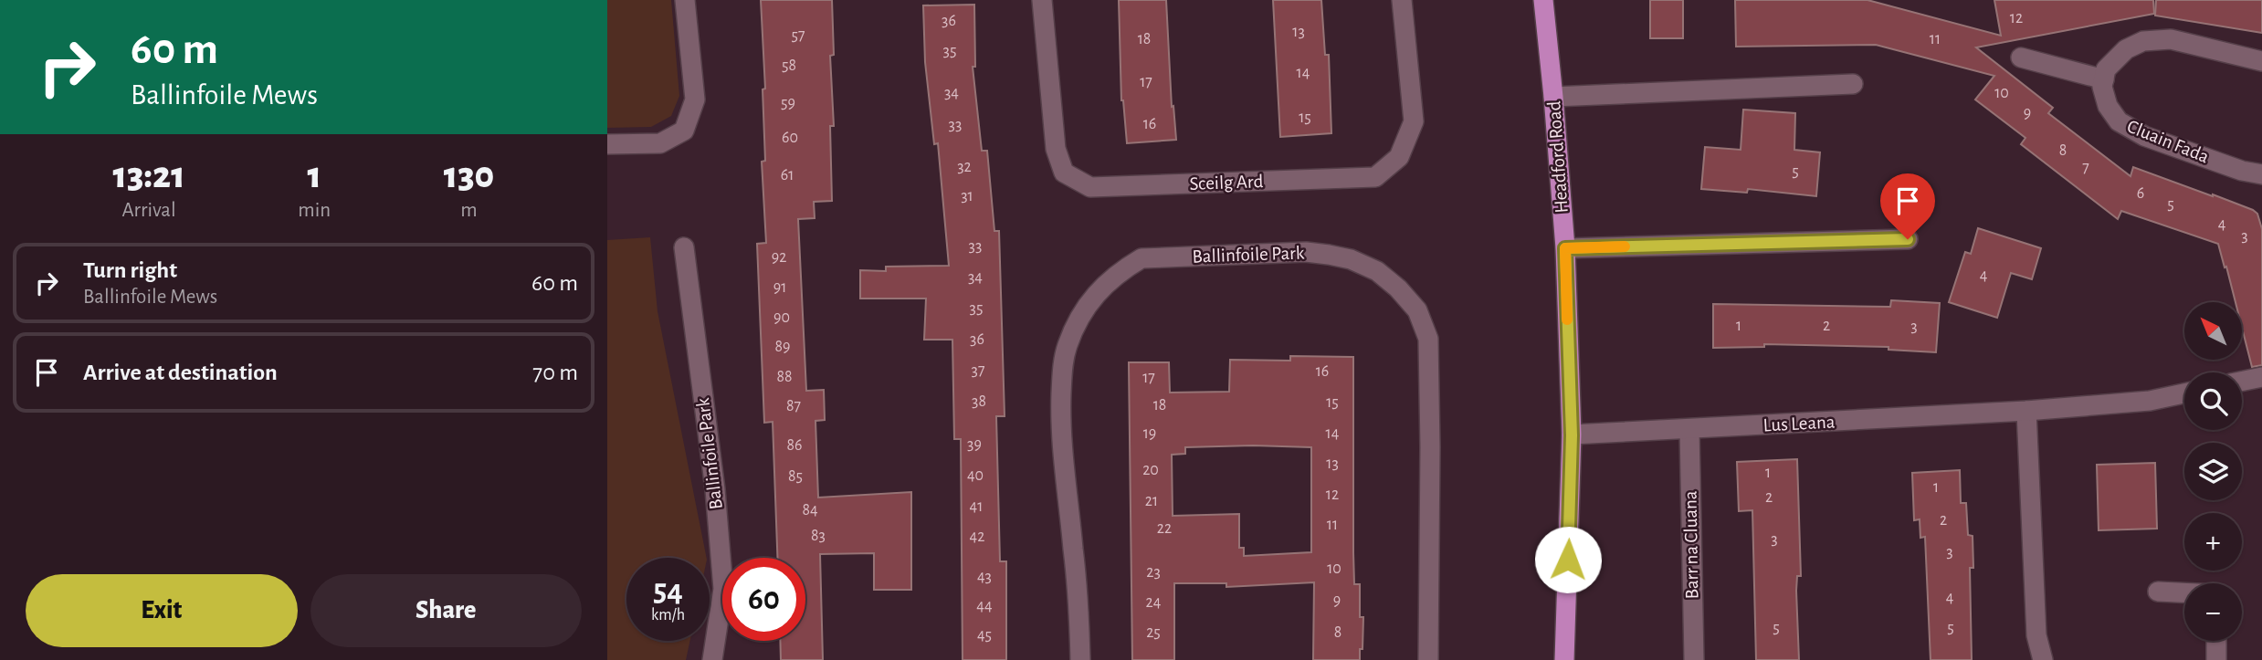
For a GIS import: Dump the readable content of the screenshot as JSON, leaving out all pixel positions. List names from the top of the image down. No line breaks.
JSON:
{"streets":{"main road":["Headford Road"],"street":["Cluain Fada","Sceilg Ard","Ballinfoile Park","Lus Leana","Barr na Cluana"]},"crossings":[["Headford Road","Lus Leana"],["Lus Leana","Barr na Cluana"]],"house_numbers":["12","36","13","57","18","11","35","58","14","17","34","10","59","9","15","16","33","60","8","32","7","5","61","6","31","5","4","3","33","92","4","34","91","35","90","1","2","3","36","89","37","16","88","17","38","15","18","87","19","14","39","86","13","20","1","40","85","1","12","2","21","41","84","2","11","22","83","42","3","3","10","23","43","4","9","24","44","5","5","25","8","45"],"north":"top left","page":{"turn":["60 m","Ballinfoile Mews"],"eta":["13:21","Arrival","1","min","130","m"],"list":[{"name":"Turn right","note":"Ballinfoile Mews","value":"60 m"},{"name":"Arrive at destination","value":"70 m"}],"map_buttons":["+","−"],"speed":"54 km/h","limit":"60","buttons":["Exit","Share"]}}
